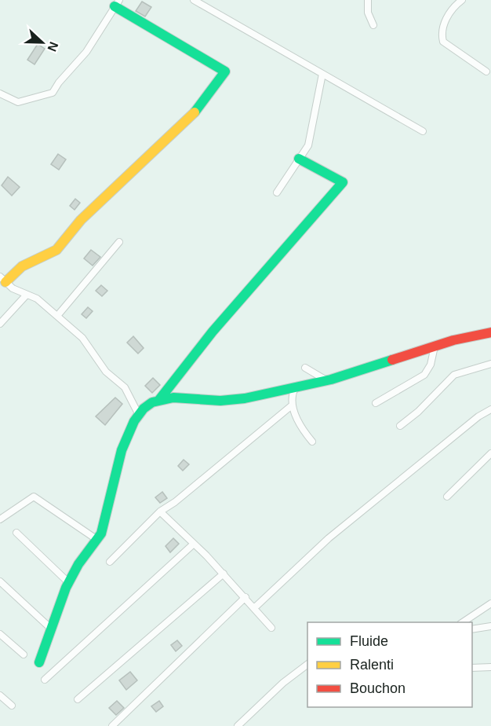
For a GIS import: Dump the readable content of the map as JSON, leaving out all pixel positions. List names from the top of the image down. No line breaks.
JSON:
{"legend":["Fluide","Ralenti","Bouchon"],"north":"right"}
